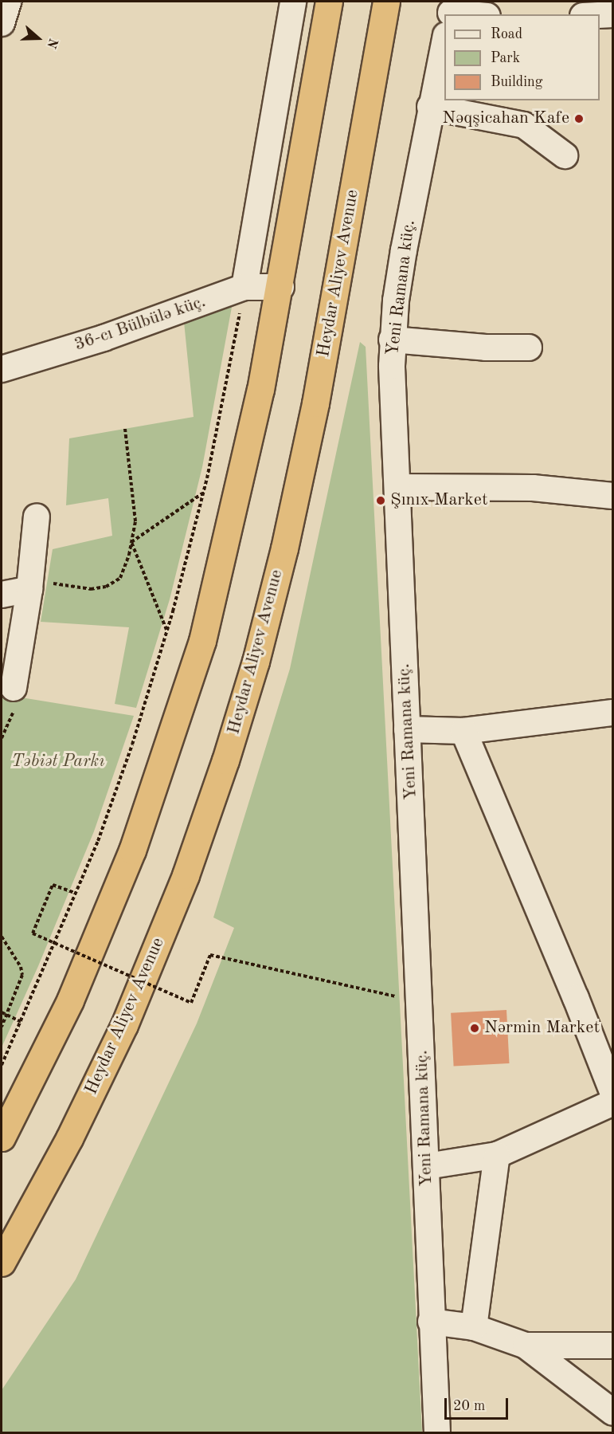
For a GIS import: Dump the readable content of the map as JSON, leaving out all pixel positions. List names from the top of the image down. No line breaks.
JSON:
{"streets":{"highway":["Heydar Aliyev Avenue"],"street":["Yeni Ramana küç.","36-cı Bülbülə küç."]},"parks":["Təbiət Parkı"],"places":["Nəqşicahan Kafe","Şınıx Market","Nərmin Market"],"legend":["Road","Park","Building"],"scale_bar":"20 m","north":"right"}
